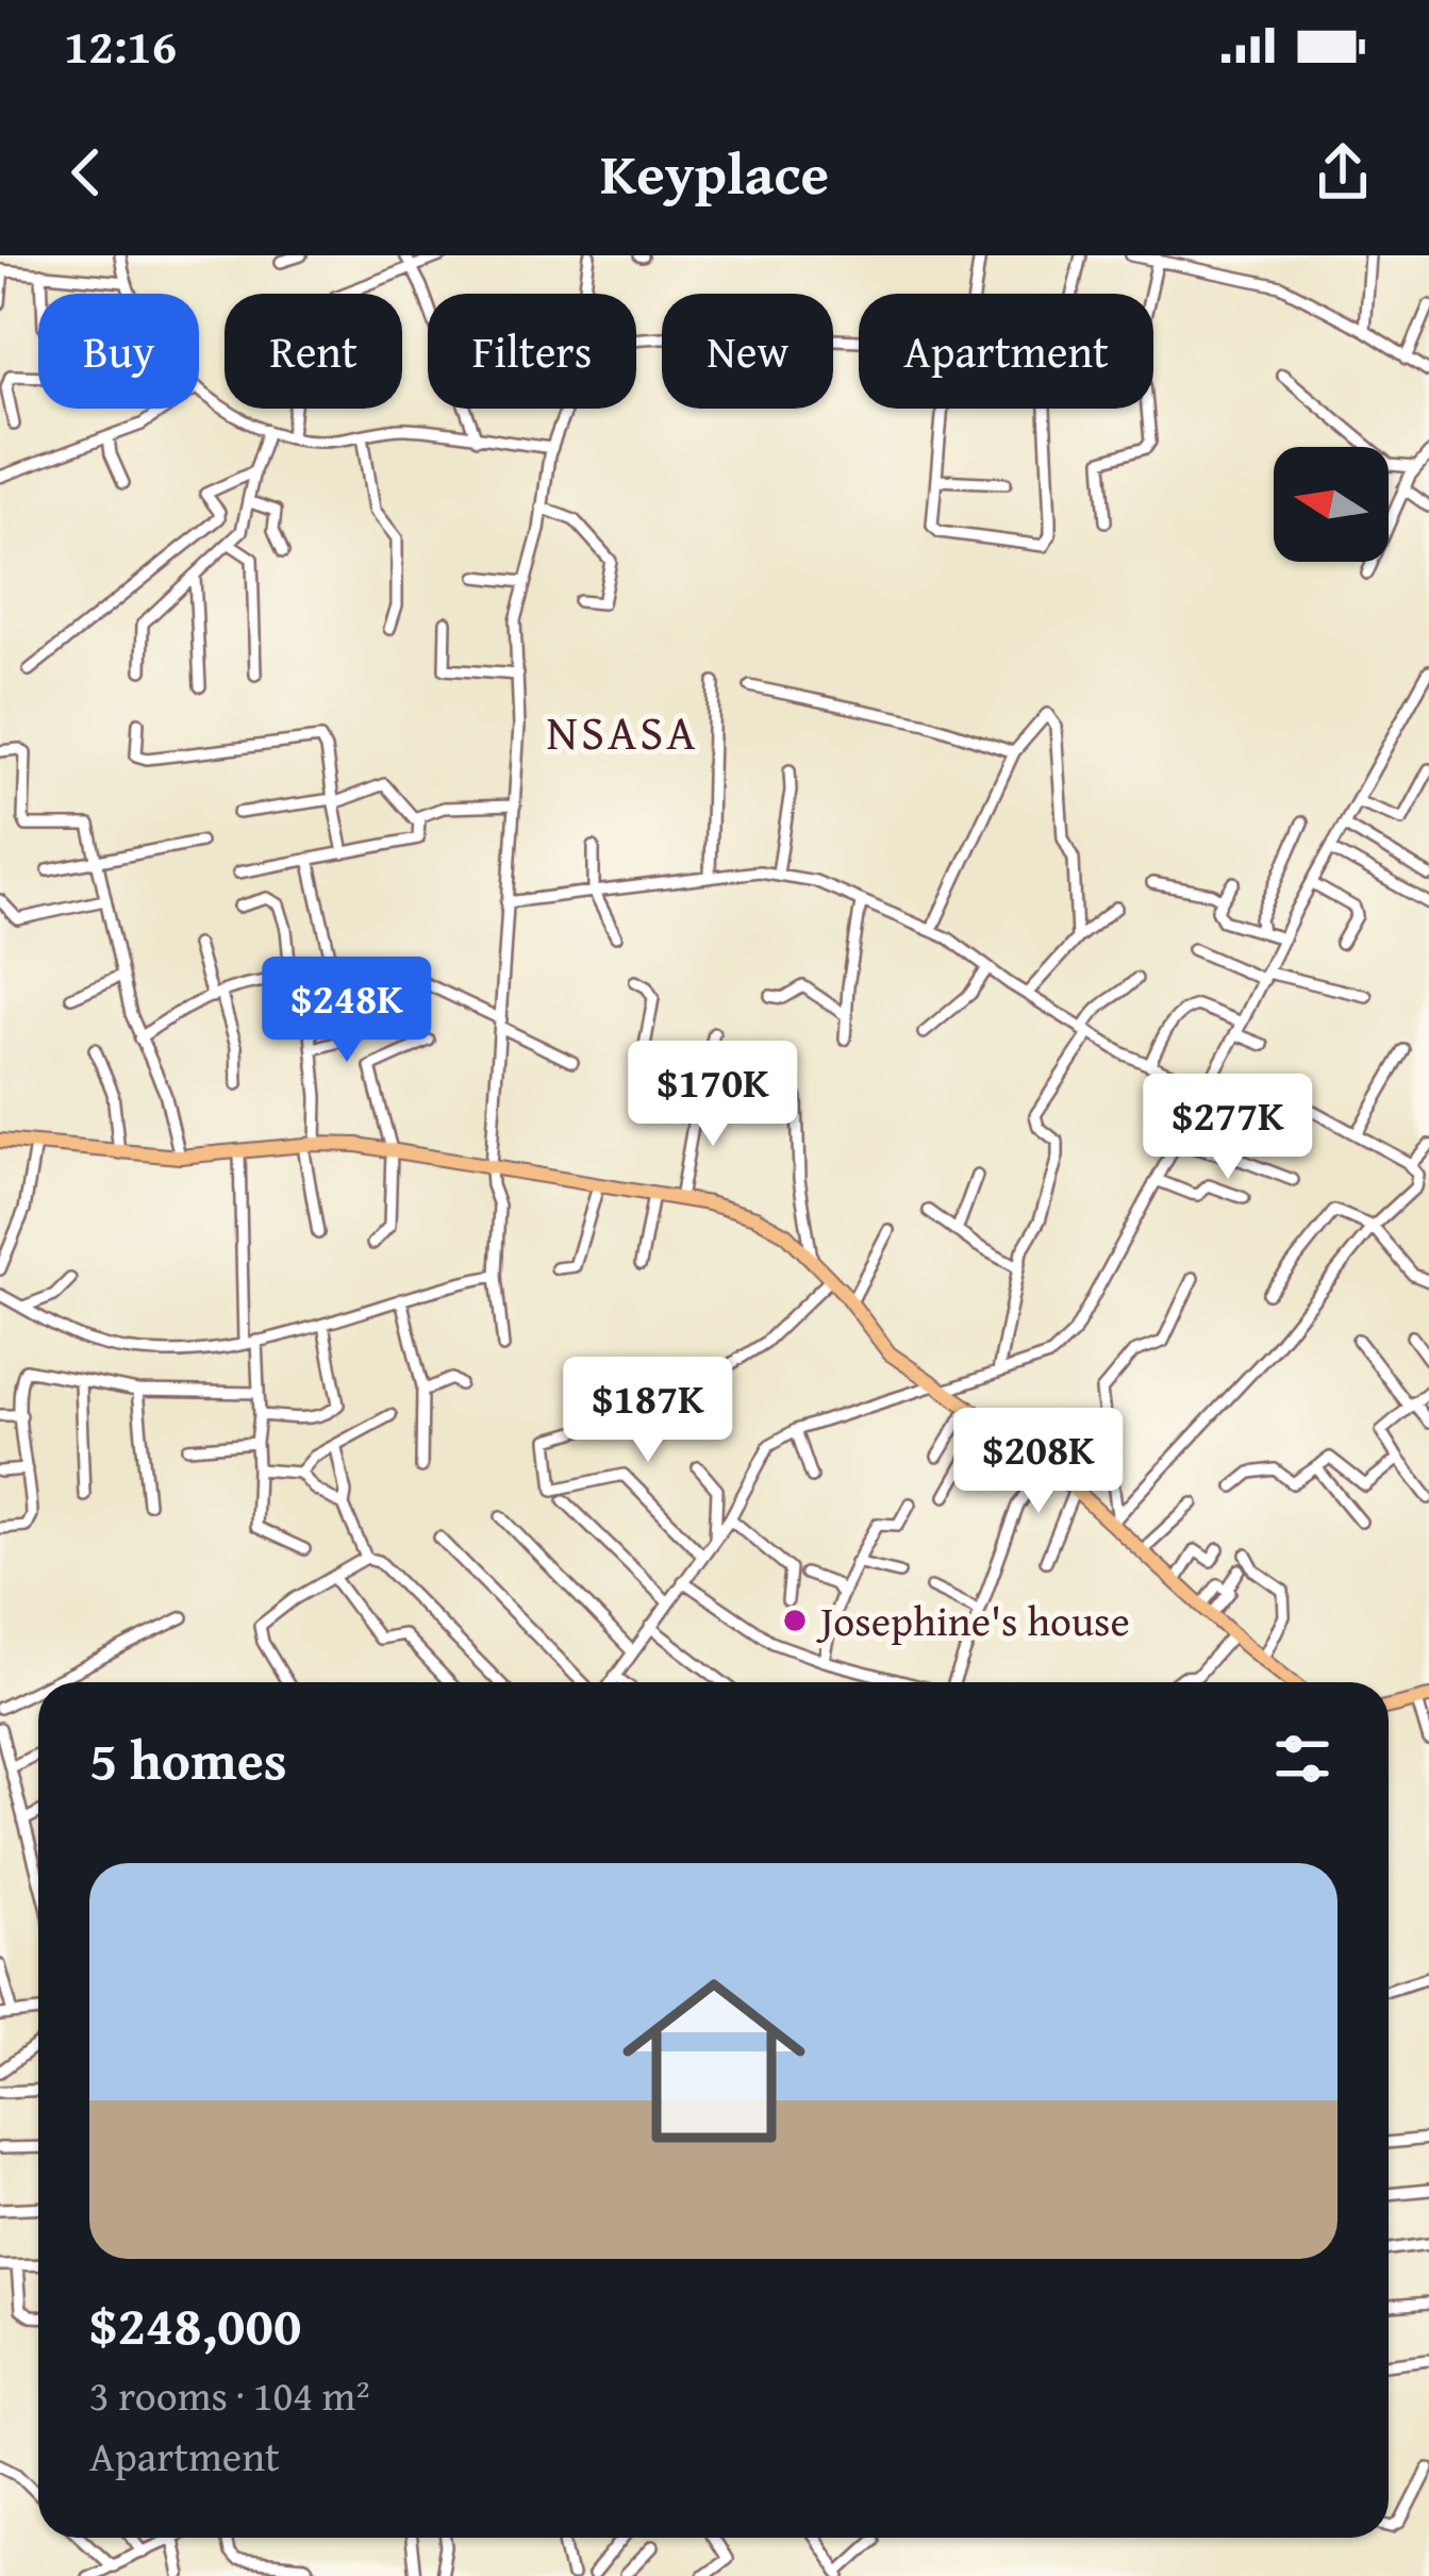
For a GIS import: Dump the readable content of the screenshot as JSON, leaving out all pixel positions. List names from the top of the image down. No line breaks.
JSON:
{"districts":["NSASA"],"places":["Josephine's house"],"north":"left","page":{"status":"12:16","header":"Keyplace","chip":["Buy","Rent","Filters","New","Apartment"],"price":["$248K","$170K","$277K","$187K","$208K"],"heading":"5 homes","list":[{"name":"$248,000","note":"3 rooms · 104 m² · Apartment"}]}}
